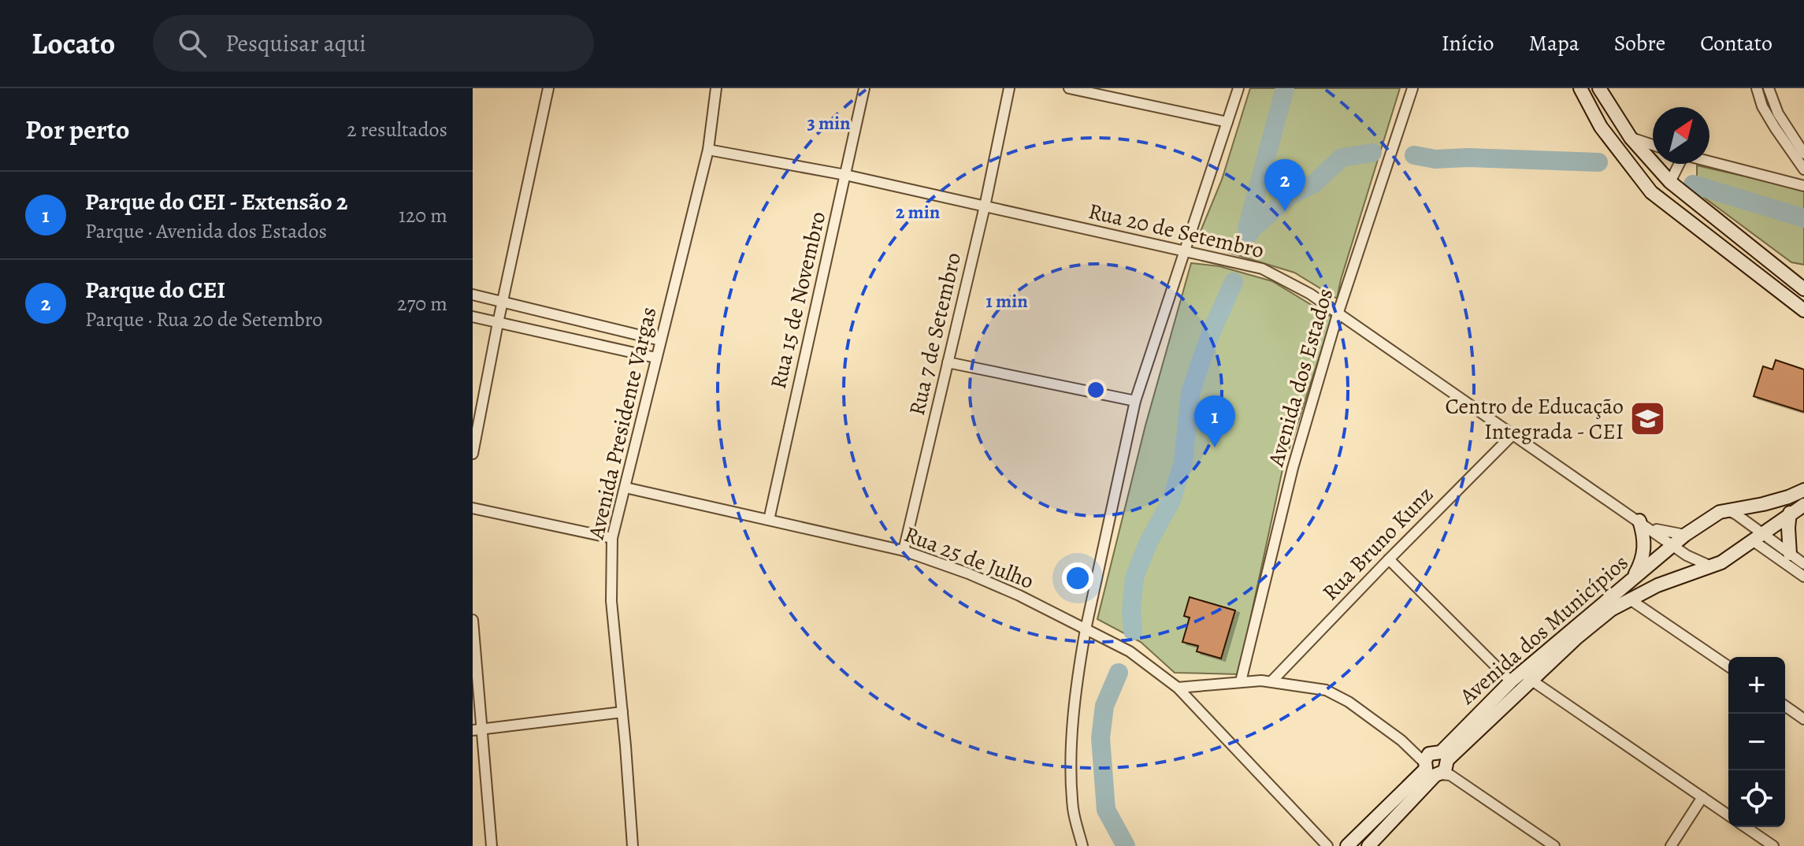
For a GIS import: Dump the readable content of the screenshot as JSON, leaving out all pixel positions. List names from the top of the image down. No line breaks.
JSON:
{"streets":{"main road":["Avenida dos Municípios"],"street":["Rua 20 de Setembro","Rua 15 de Novembro","Rua 7 de Setembro","Avenida dos Estados","Avenida Presidente Vargas","Rua Bruno Kunz","Rua 25 de Julho"]},"crossings":[["Rua 20 de Setembro","Rua 15 de Novembro"],["Rua 20 de Setembro","Rua 7 de Setembro"],["Rua 20 de Setembro","Avenida dos Estados"],["Rua 20 de Setembro","Avenida Presidente Vargas"],["Rua 20 de Setembro","Rua Bruno Kunz"],["Rua 20 de Setembro","Avenida dos Municípios"],["Rua 15 de Novembro","Rua 25 de Julho"],["Rua 7 de Setembro","Rua 25 de Julho"],["Avenida Presidente Vargas","Rua 25 de Julho"]],"places":{"school or university":["Centro de Educação Integrada - CEI"]},"north":"top right","page":{"header":"Locato","search":"Pesquisar aqui","nav":["Início","Mapa","Sobre","Contato"],"heading":["Por perto","2 resultados"],"pins":["2","1"],"list":[{"mark":"1","name":"Parque do CEI - Extensão 2","note":"Parque · Avenida dos Estados","value":"120 m"},{"mark":"2","name":"Parque do CEI","note":"Parque · Rua 20 de Setembro","value":"270 m"}],"map_buttons":["+","−"]},"rings":["3 min","2 min","1 min"]}
